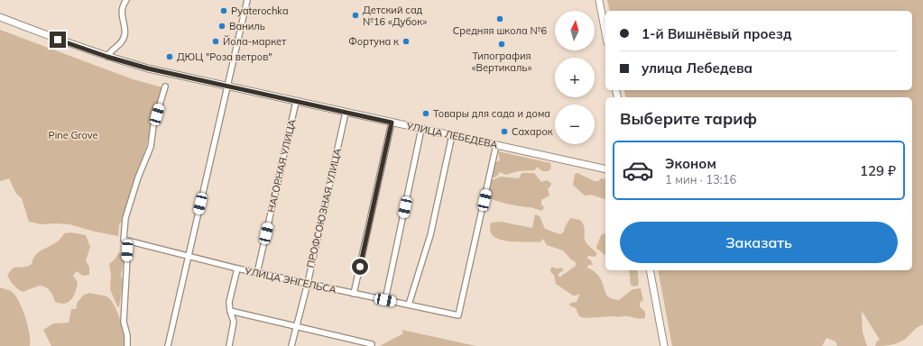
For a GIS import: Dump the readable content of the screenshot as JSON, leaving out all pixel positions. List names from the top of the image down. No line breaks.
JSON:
{"streets":{"main road":["УЛИЦА ЛЕБЕДЕВА"],"street":["НАГОРНАЯ УЛИЦА","ПРОФСОЮЗНАЯ УЛИЦА","УЛИЦА ЭНГЕЛЬСА"]},"crossings":[["УЛИЦА ЛЕБЕДЕВА","НАГОРНАЯ УЛИЦА"],["УЛИЦА ЛЕБЕДЕВА","ПРОФСОЮЗНАЯ УЛИЦА"],["УЛИЦА ЛЕБЕДЕВА","УЛИЦА ЭНГЕЛЬСА"],["НАГОРНАЯ УЛИЦА","УЛИЦА ЭНГЕЛЬСА"],["ПРОФСОЮЗНАЯ УЛИЦА","УЛИЦА ЭНГЕЛЬСА"]],"parks":["Pine Grove"],"places":["Pyaterochka","Детский сад №16 «Дубок»","Средняя школа №6","Ваниль","Йола-маркет","Фортуна к","Типография «Вертикаль»","ДЮЦ \"Роза ветров\"","Товары для сада и дома","Сахарок"],"north":"top","page":{"map_buttons":["+","−"],"banner":["1-й Вишнёвый проезд","улица Лебедева"],"heading":"Выберите тариф","list":[{"name":"Эконом","note":"1 мин · 13:16","value":"129 ₽"}],"buttons":"Заказать"}}
